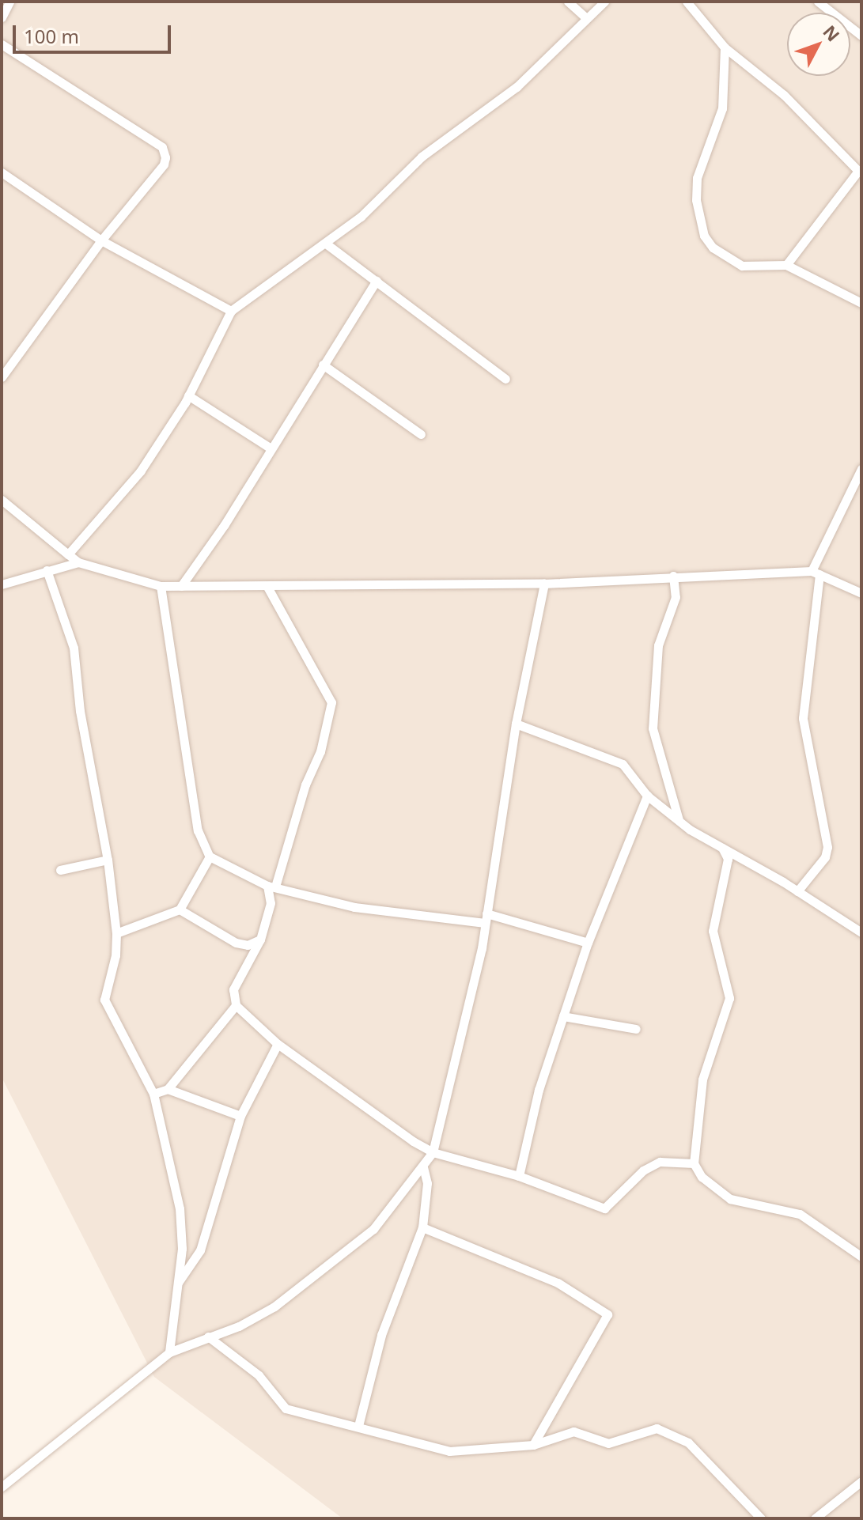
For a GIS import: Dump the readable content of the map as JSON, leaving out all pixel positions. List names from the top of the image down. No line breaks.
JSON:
{"scale_bar":"100 m","north":"top right"}
